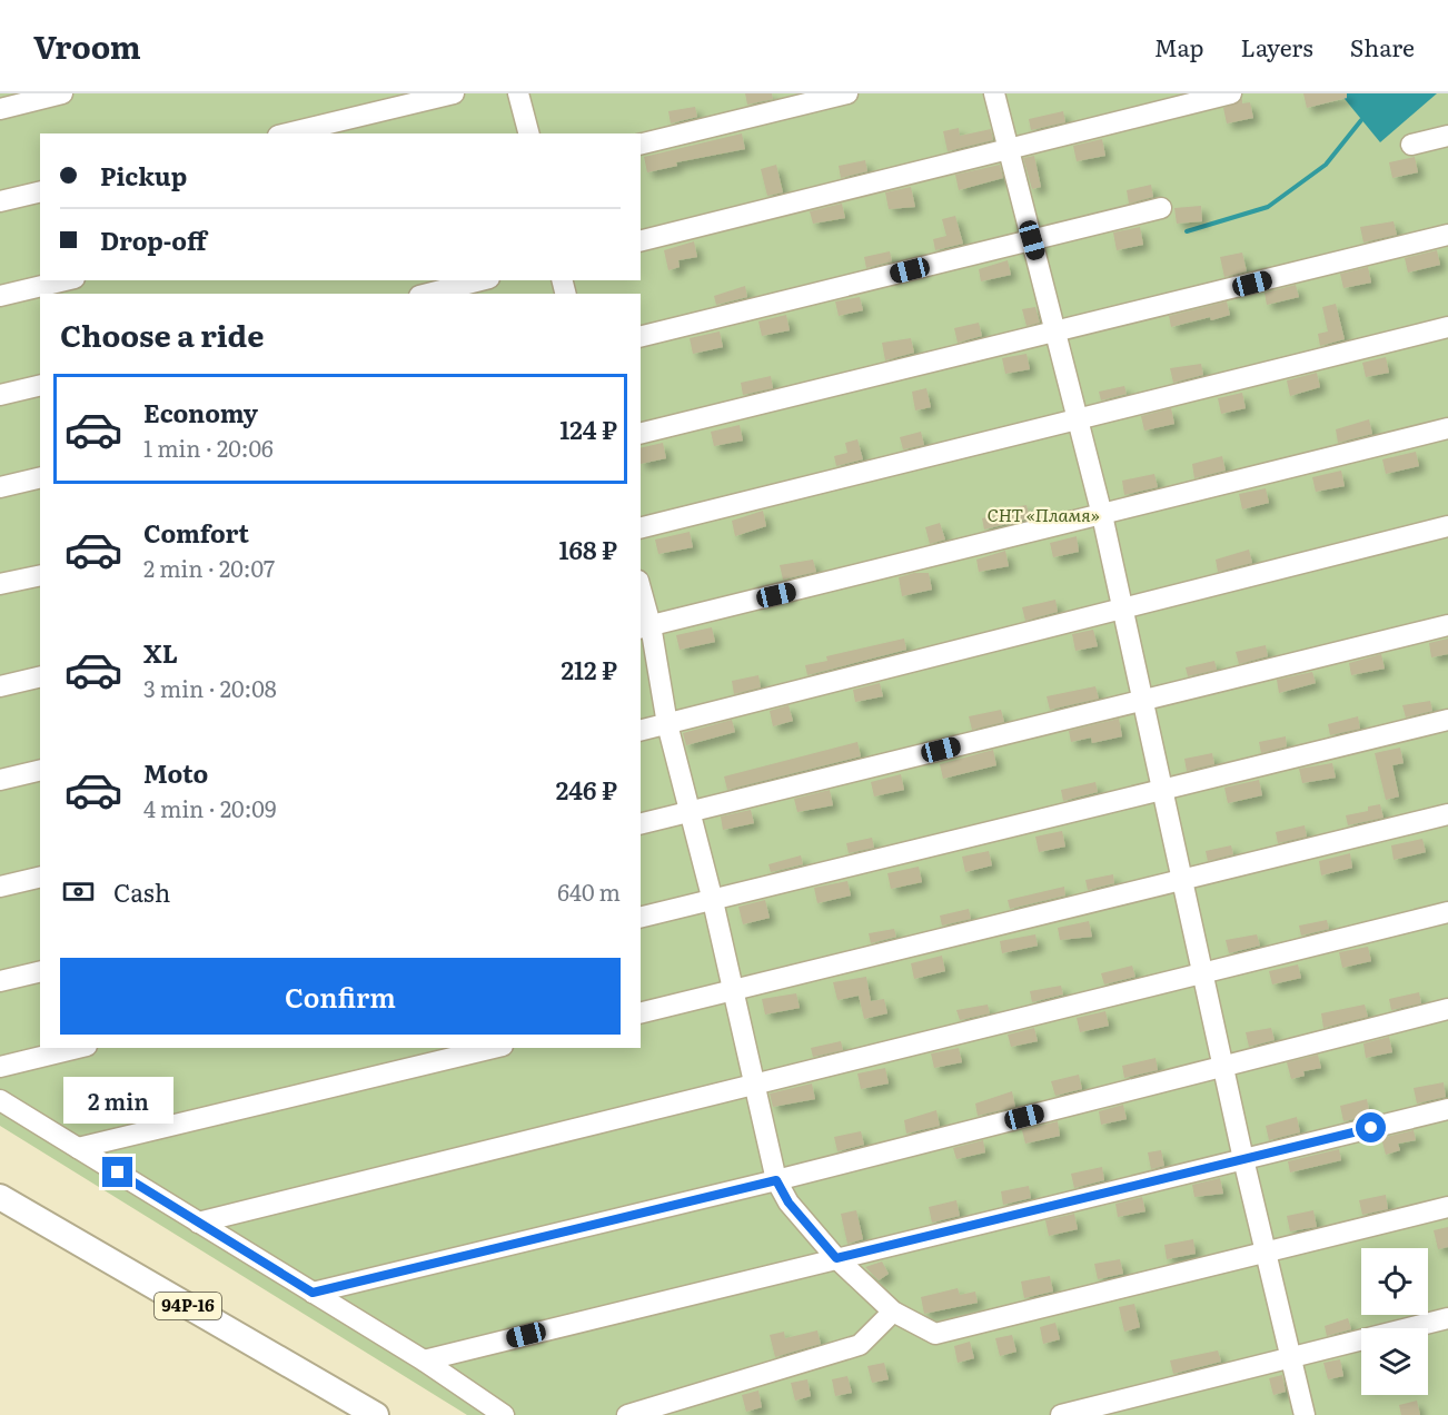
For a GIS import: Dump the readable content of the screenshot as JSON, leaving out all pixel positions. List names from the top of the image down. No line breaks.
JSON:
{"streets":{"main road":["94Р-16"]},"parks":["СНТ «Пламя»"],"page":{"header":"Vroom","nav":["Map","Layers","Share"],"banner":["Pickup","Drop-off"],"heading":"Choose a ride","list":[{"name":"Economy","note":"1 min · 20:06","value":"124 ₽"},{"name":"Comfort","note":"2 min · 20:07","value":"168 ₽"},{"name":"XL","note":"3 min · 20:08","value":"212 ₽"},{"name":"Moto","note":"4 min · 20:09","value":"246 ₽"}],"pay":["Cash","640 m"],"buttons":"Confirm","bubble":"2 min"}}
